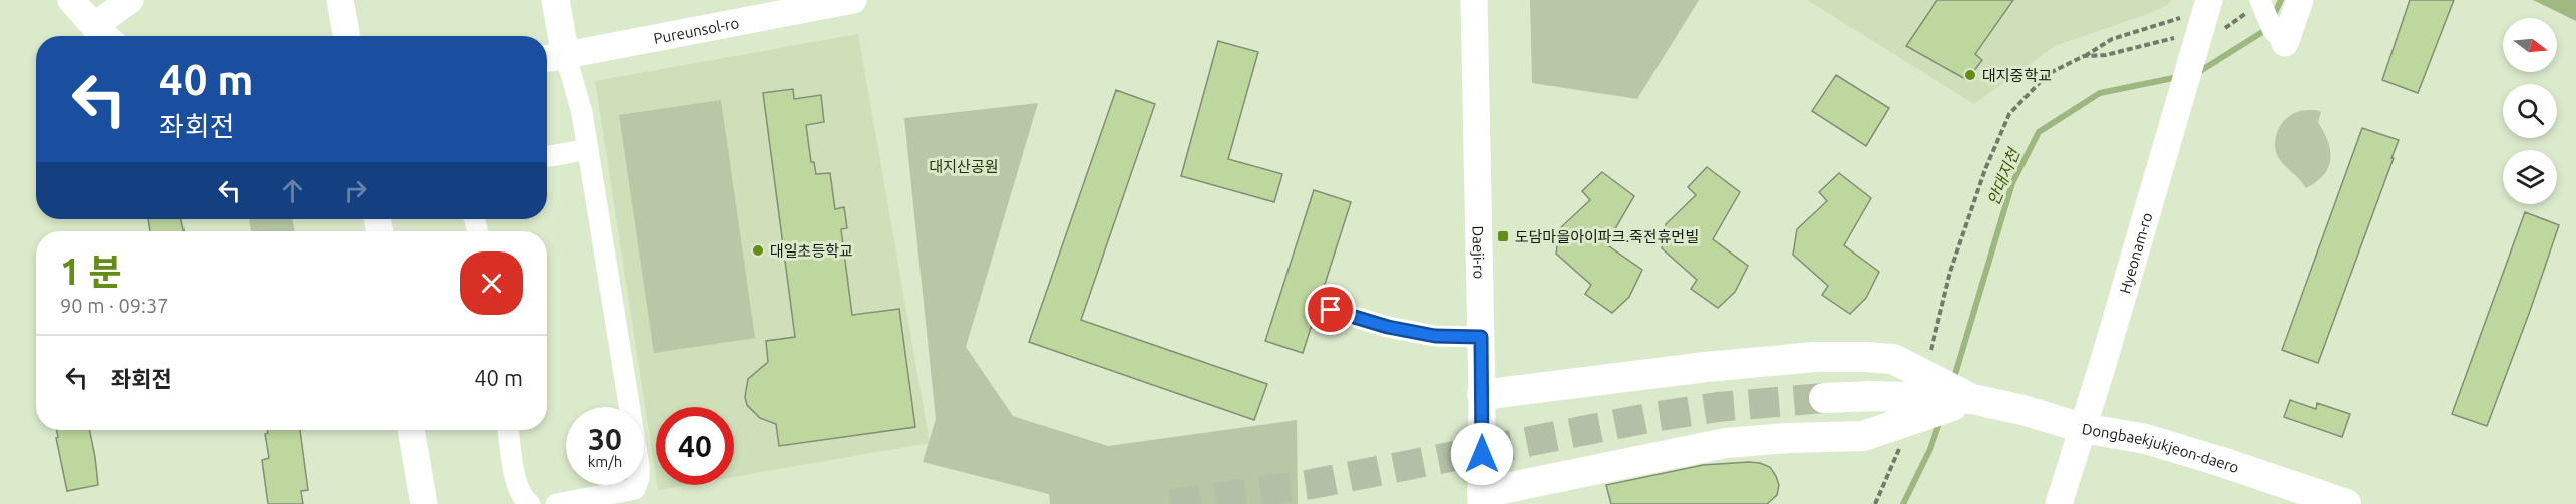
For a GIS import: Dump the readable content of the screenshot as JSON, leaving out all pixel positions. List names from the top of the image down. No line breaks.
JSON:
{"streets":{"main road":["Dongbaekjukjeon-daero"],"street":["Pureunsol-ro","Daeji-ro","Hyeonam-ro"]},"crossings":[["Hyeonam-ro","Dongbaekjukjeon-daero"]],"water":["안대지천"],"parks":["대지산공원"],"places":{"other":["대지중학교","대일초등학교"],"transit":["도담마을아이파크.죽전휴먼빌"]},"north":"right","page":{"turn":["40 m","좌회전"],"heading":["1 분","90 m · 09:37"],"list":[{"name":"좌회전","value":"40 m"}],"speed":"30 km/h","limit":"40"}}
